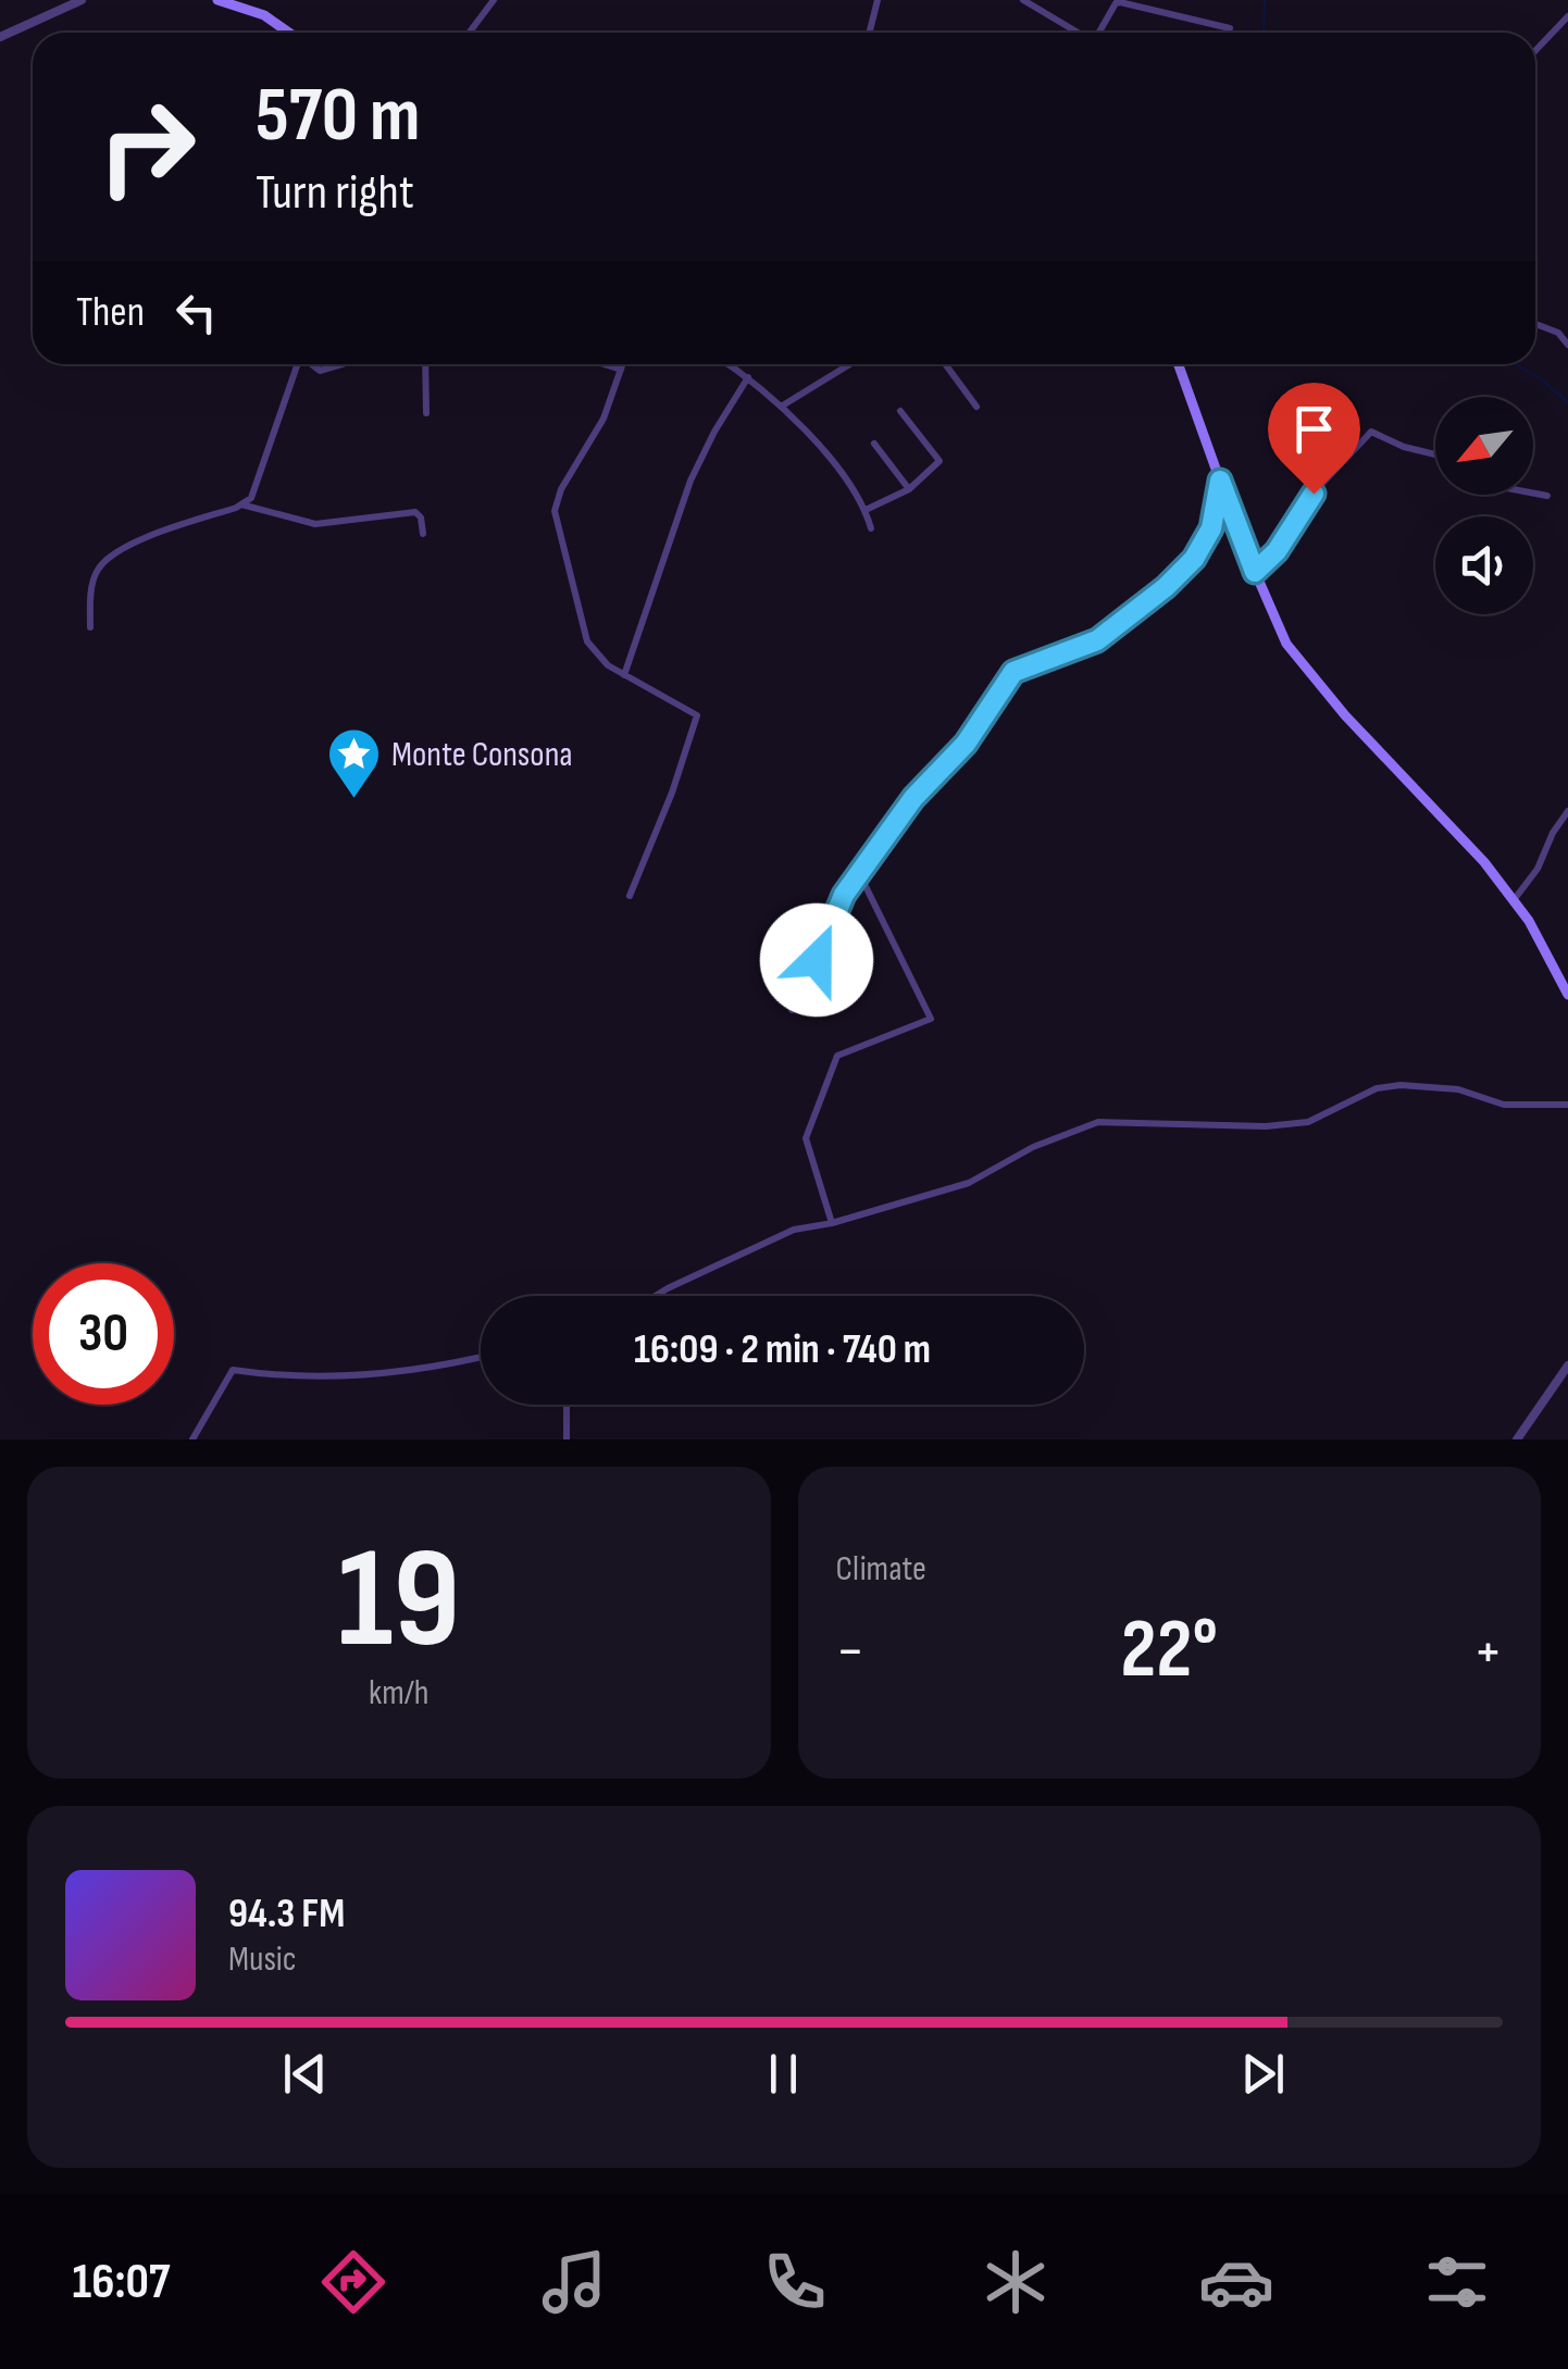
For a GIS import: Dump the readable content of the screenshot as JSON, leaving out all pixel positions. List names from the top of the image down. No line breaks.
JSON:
{"places":{"place":["Monte Consona"]},"north":"bottom left","page":{"turn":["570 m","Turn right"],"then":"Then","limit":"30","trip":"16:09 · 2 min · 740 m","tile":[["19","km/h"],"Climate"],"heat":["−","22°","+"],"song":["94.3 FM","Music"],"tabs":"16:07"}}
